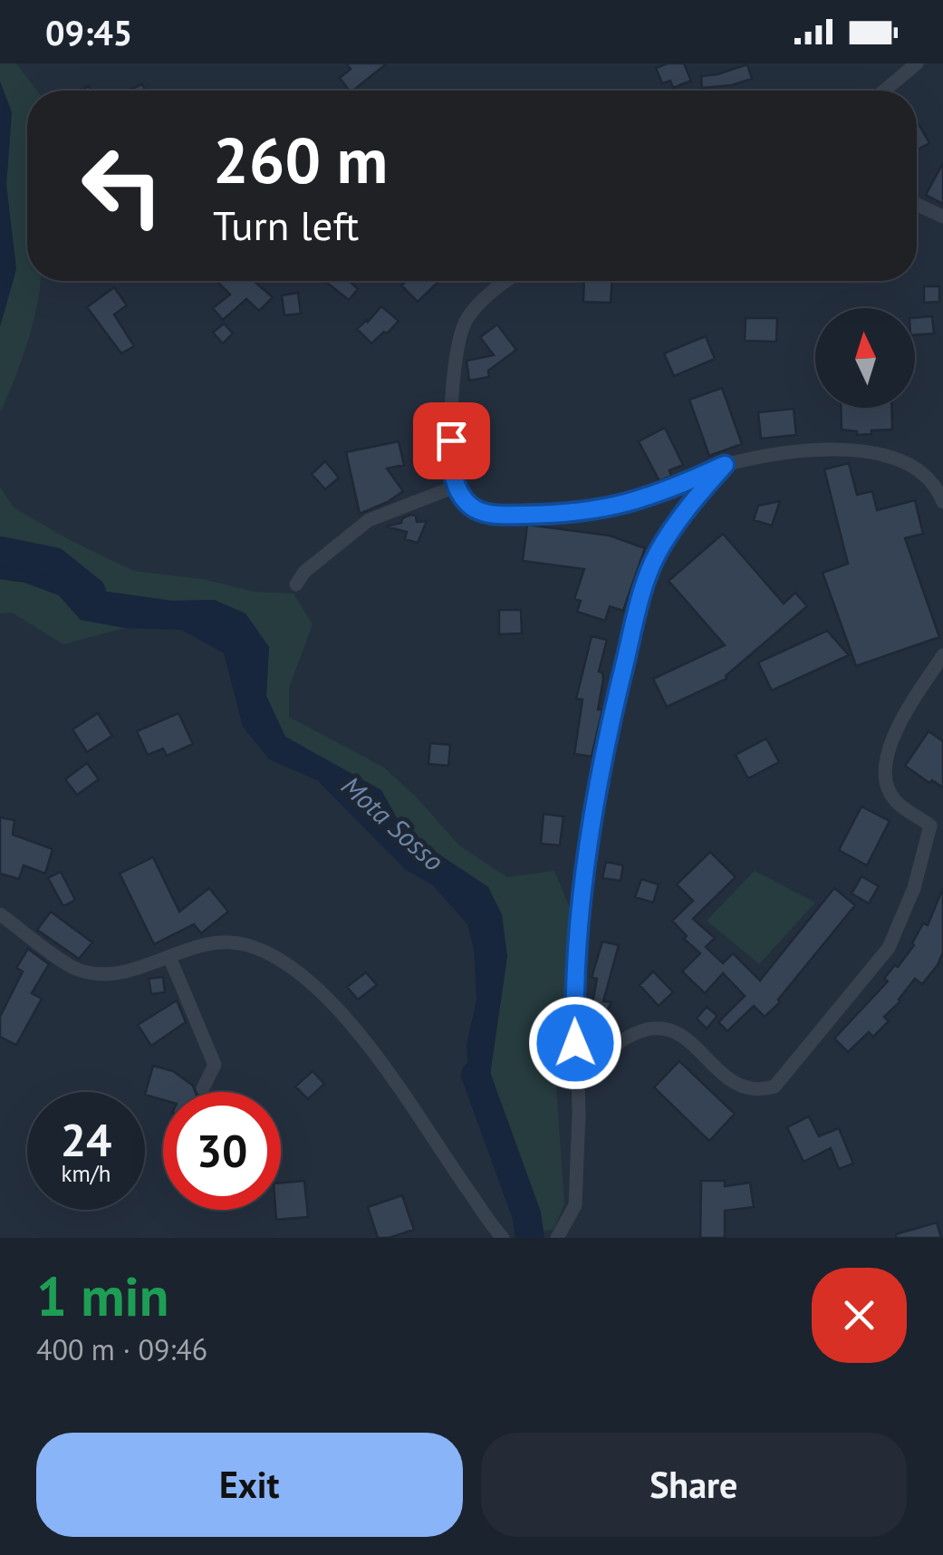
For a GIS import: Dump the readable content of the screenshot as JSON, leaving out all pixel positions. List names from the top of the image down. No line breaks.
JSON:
{"water":["Mota Sosso"],"north":"top","page":{"status":"09:45","turn":["260 m","Turn left"],"speed":"24 km/h","limit":"30","heading":["1 min","400 m · 09:46"],"buttons":["Exit","Share"]}}
